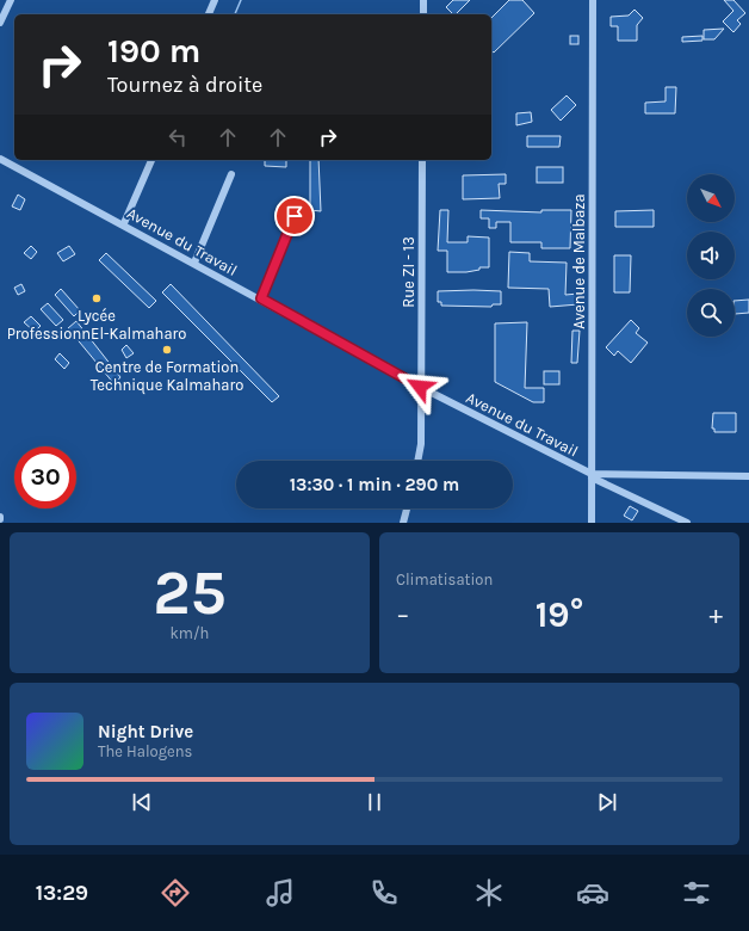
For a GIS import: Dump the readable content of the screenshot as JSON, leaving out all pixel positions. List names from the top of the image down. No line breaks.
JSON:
{"streets":{"street":["Avenue du Travail","Avenue de Malbaza","Rue ZI - 13"]},"crossings":[["Avenue du Travail","Avenue de Malbaza"],["Avenue du Travail","Rue ZI - 13"]],"places":["Lycée ProfessionnEl-Kalmaharo","Centre de Formation Technique Kalmaharo"],"north":"bottom right","page":{"turn":["190 m","Tournez à droite"],"limit":"30","trip":"13:30 · 1 min · 290 m","tile":[["25","km/h"],"Climatisation"],"heat":["−","19°","+"],"song":["Night Drive","The Halogens"],"tabs":"13:29"}}
